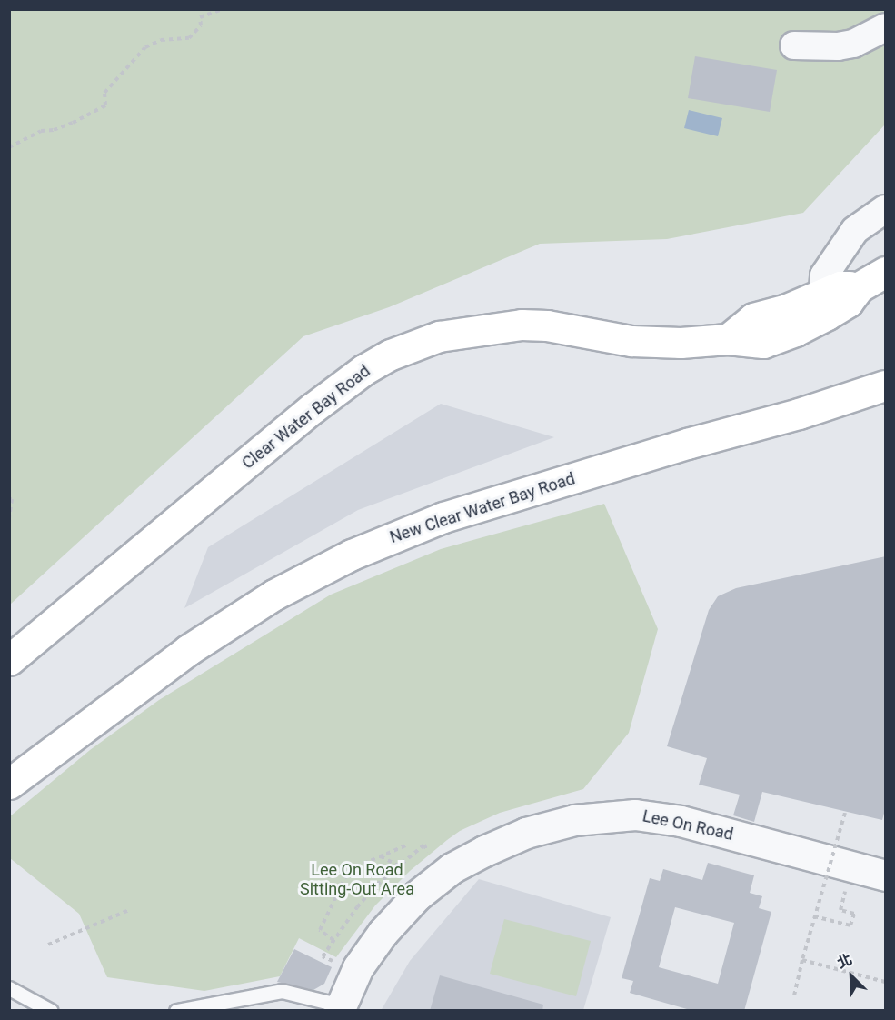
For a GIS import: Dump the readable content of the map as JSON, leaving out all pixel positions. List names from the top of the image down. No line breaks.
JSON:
{"streets":{"main road":["Clear Water Bay Road","New Clear Water Bay Road"],"street":["Lee On Road"]},"parks":["Lee On Road Sitting-Out Area"],"north":"top left"}
